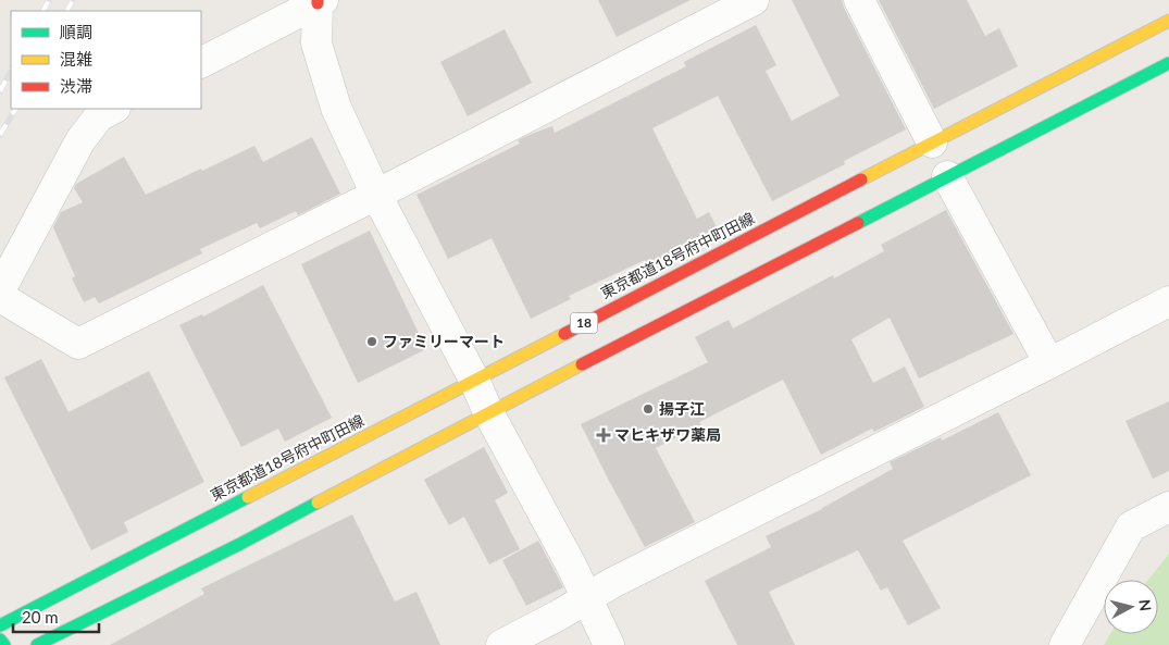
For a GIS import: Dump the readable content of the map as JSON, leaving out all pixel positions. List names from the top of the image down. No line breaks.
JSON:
{"streets":{"main road":["東京都道18号府中町田線","18"]},"places":{"other":["ファミリーマート","揚子江"],"health":["マヒキザワ薬局"]},"legend":["順調","混雑","渋滞"],"scale_bar":"20 m","north":"right"}
